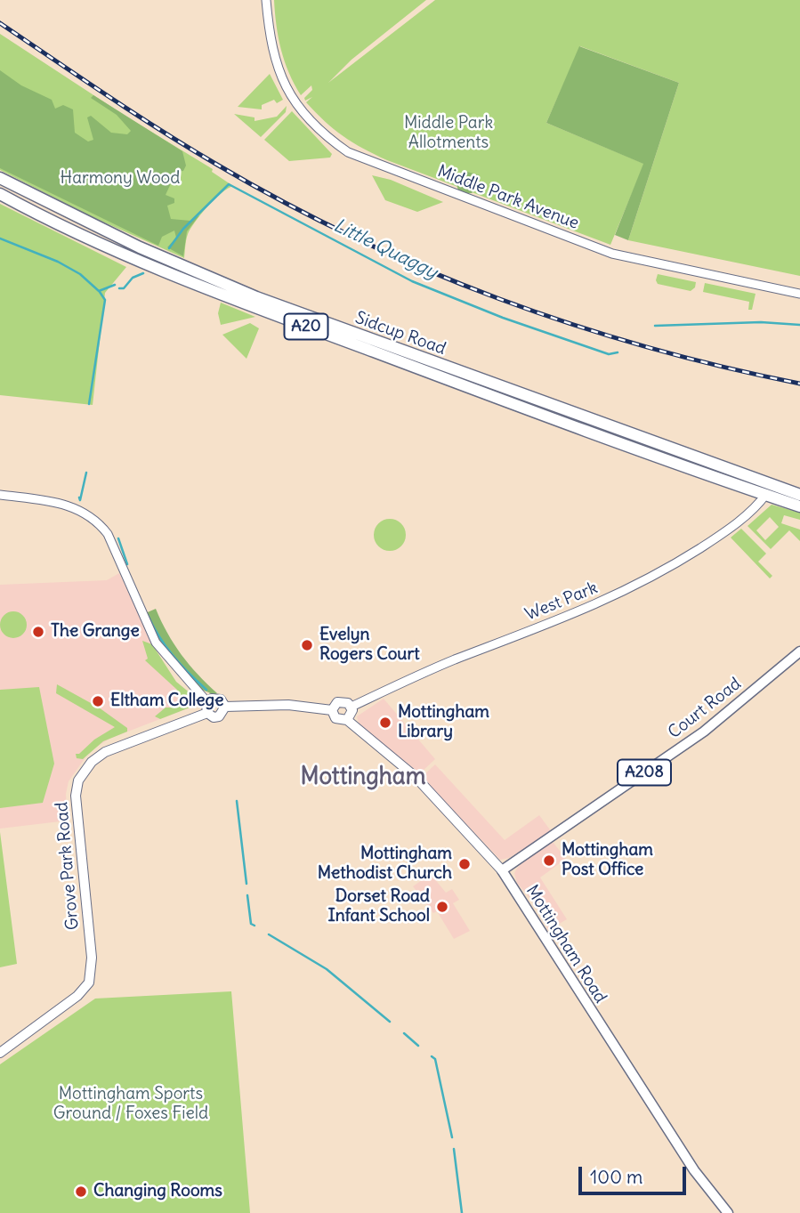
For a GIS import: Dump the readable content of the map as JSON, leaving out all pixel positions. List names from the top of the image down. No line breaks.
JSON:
{"streets":{"highway":["A20","Sidcup Road"],"main road":["Court Road","A208","Grove Park Road","Mottingham Road"],"street":["Middle Park Avenue","West Park"]},"crossings":[["Sidcup Road","West Park"],["West Park","Mottingham Road"],["Court Road","Mottingham Road"]],"districts":["Mottingham"],"water":["Little Quaggy"],"parks":["Middle Park Allotments","Harmony Wood","Mottingham Sports Ground / Foxes Field"],"places":["The Grange","Evelyn Rogers Court","Eltham College","Mottingham Library","Mottingham Post Office","Mottingham Methodist Church","Dorset Road Infant School","Changing Rooms"],"scale_bar":"100 m"}
